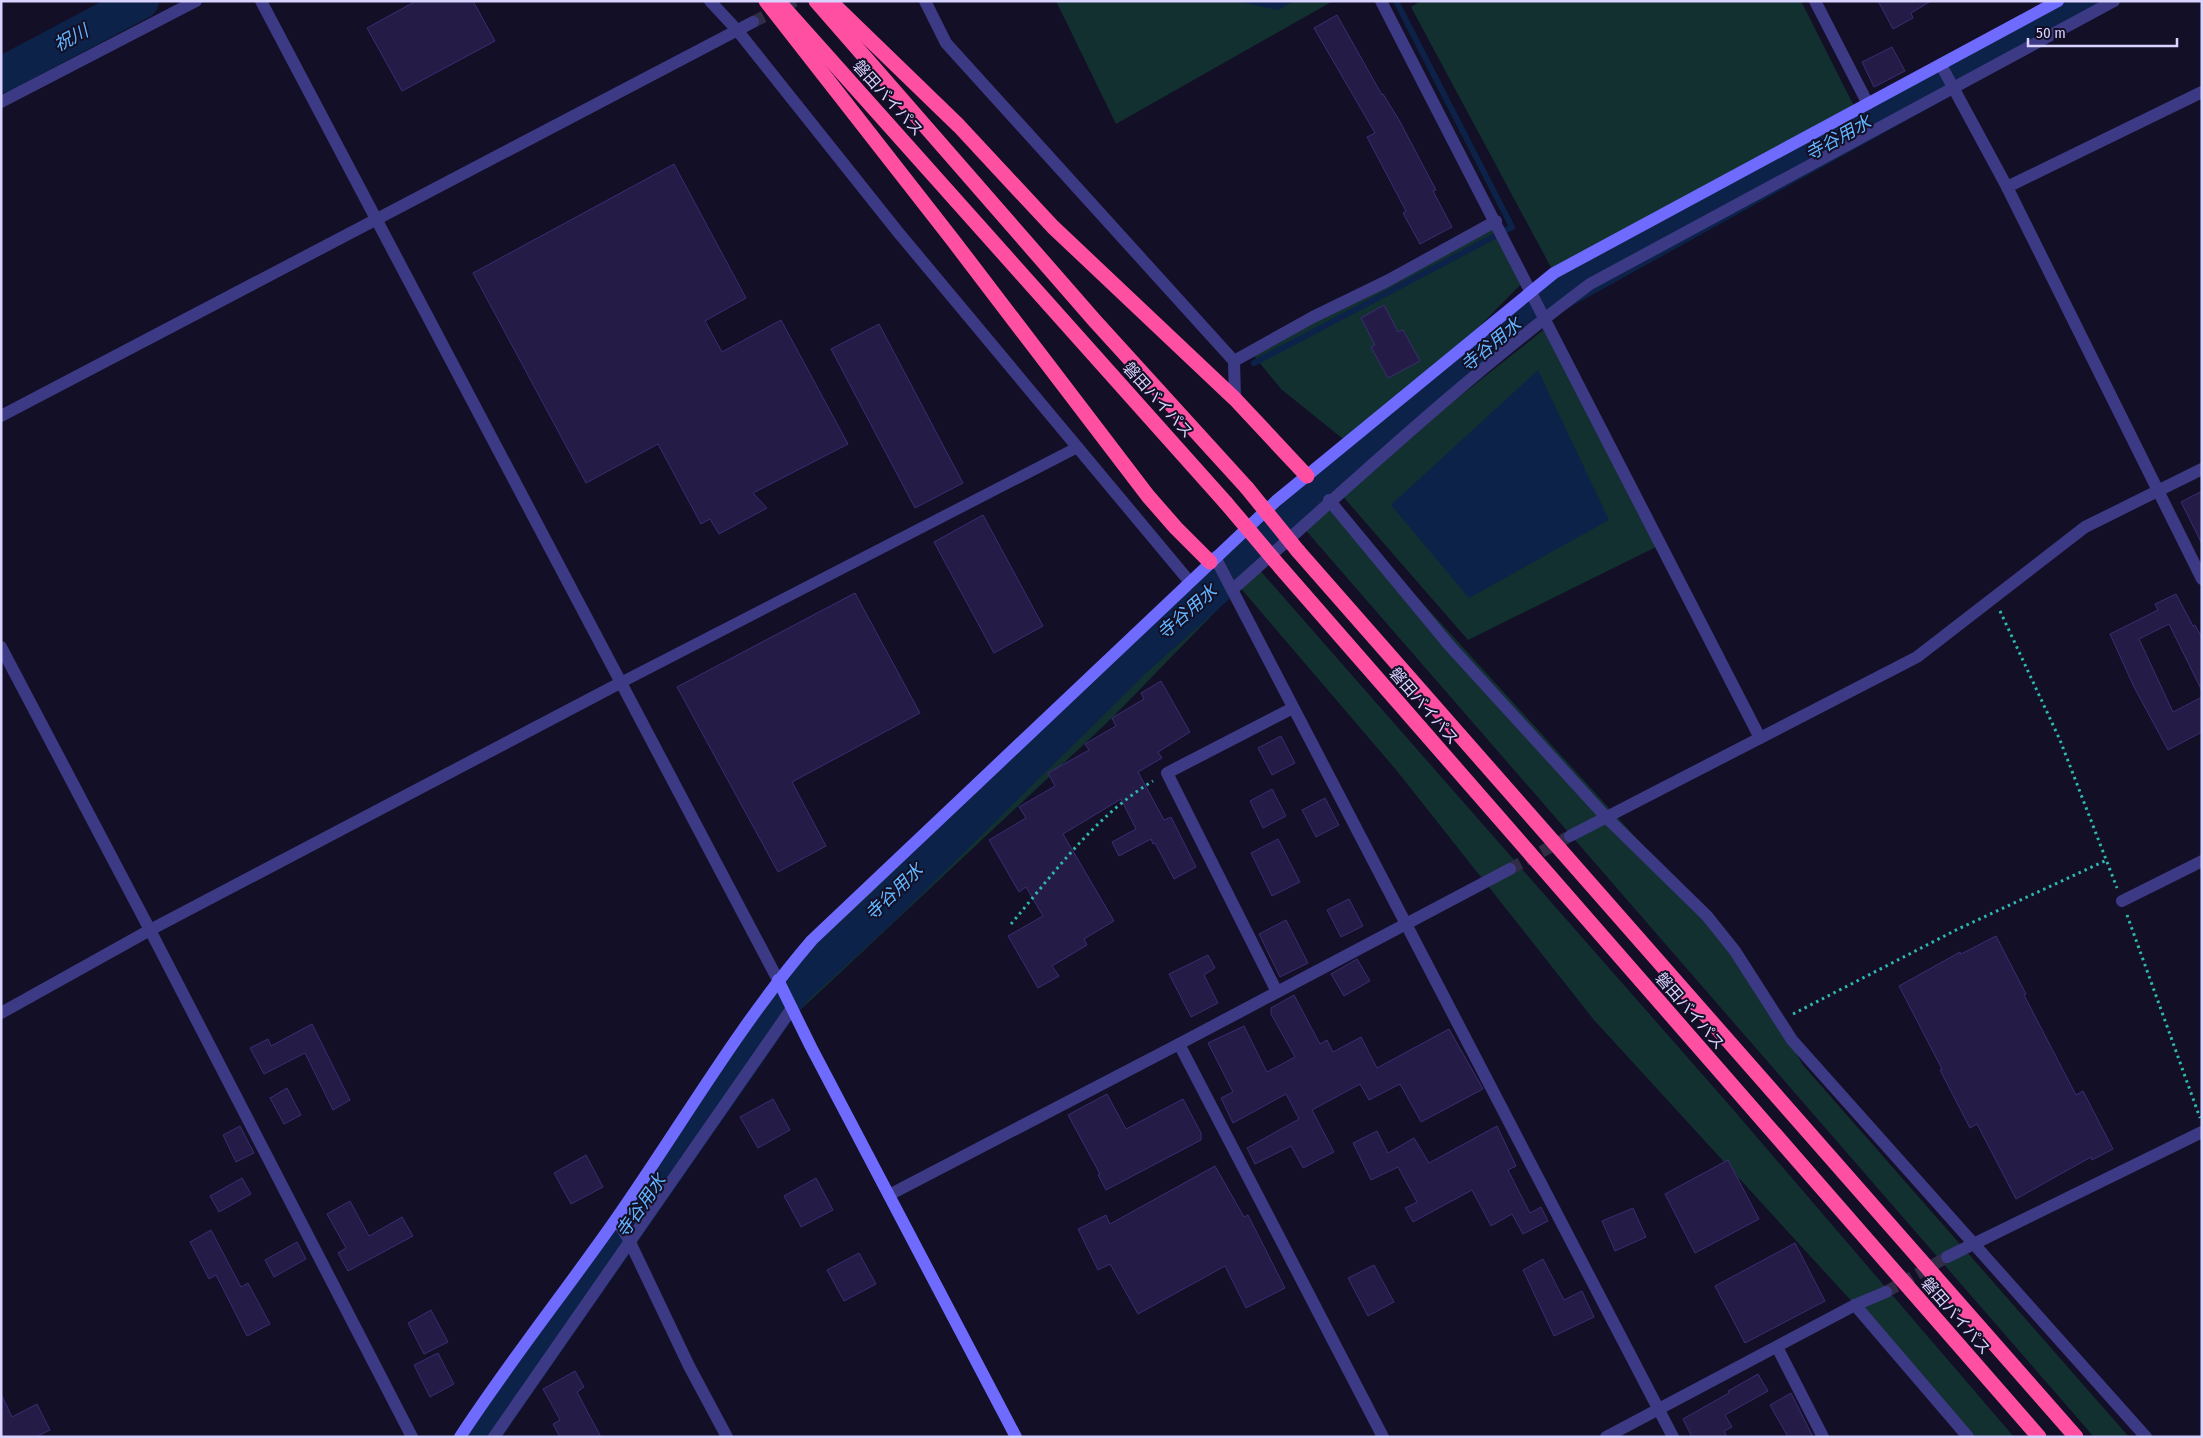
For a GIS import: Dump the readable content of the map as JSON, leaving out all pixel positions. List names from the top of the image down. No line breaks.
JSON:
{"streets":{"highway":["磐田バイパス"]},"water":["祝川","寺谷用水"],"scale_bar":"50 m"}
